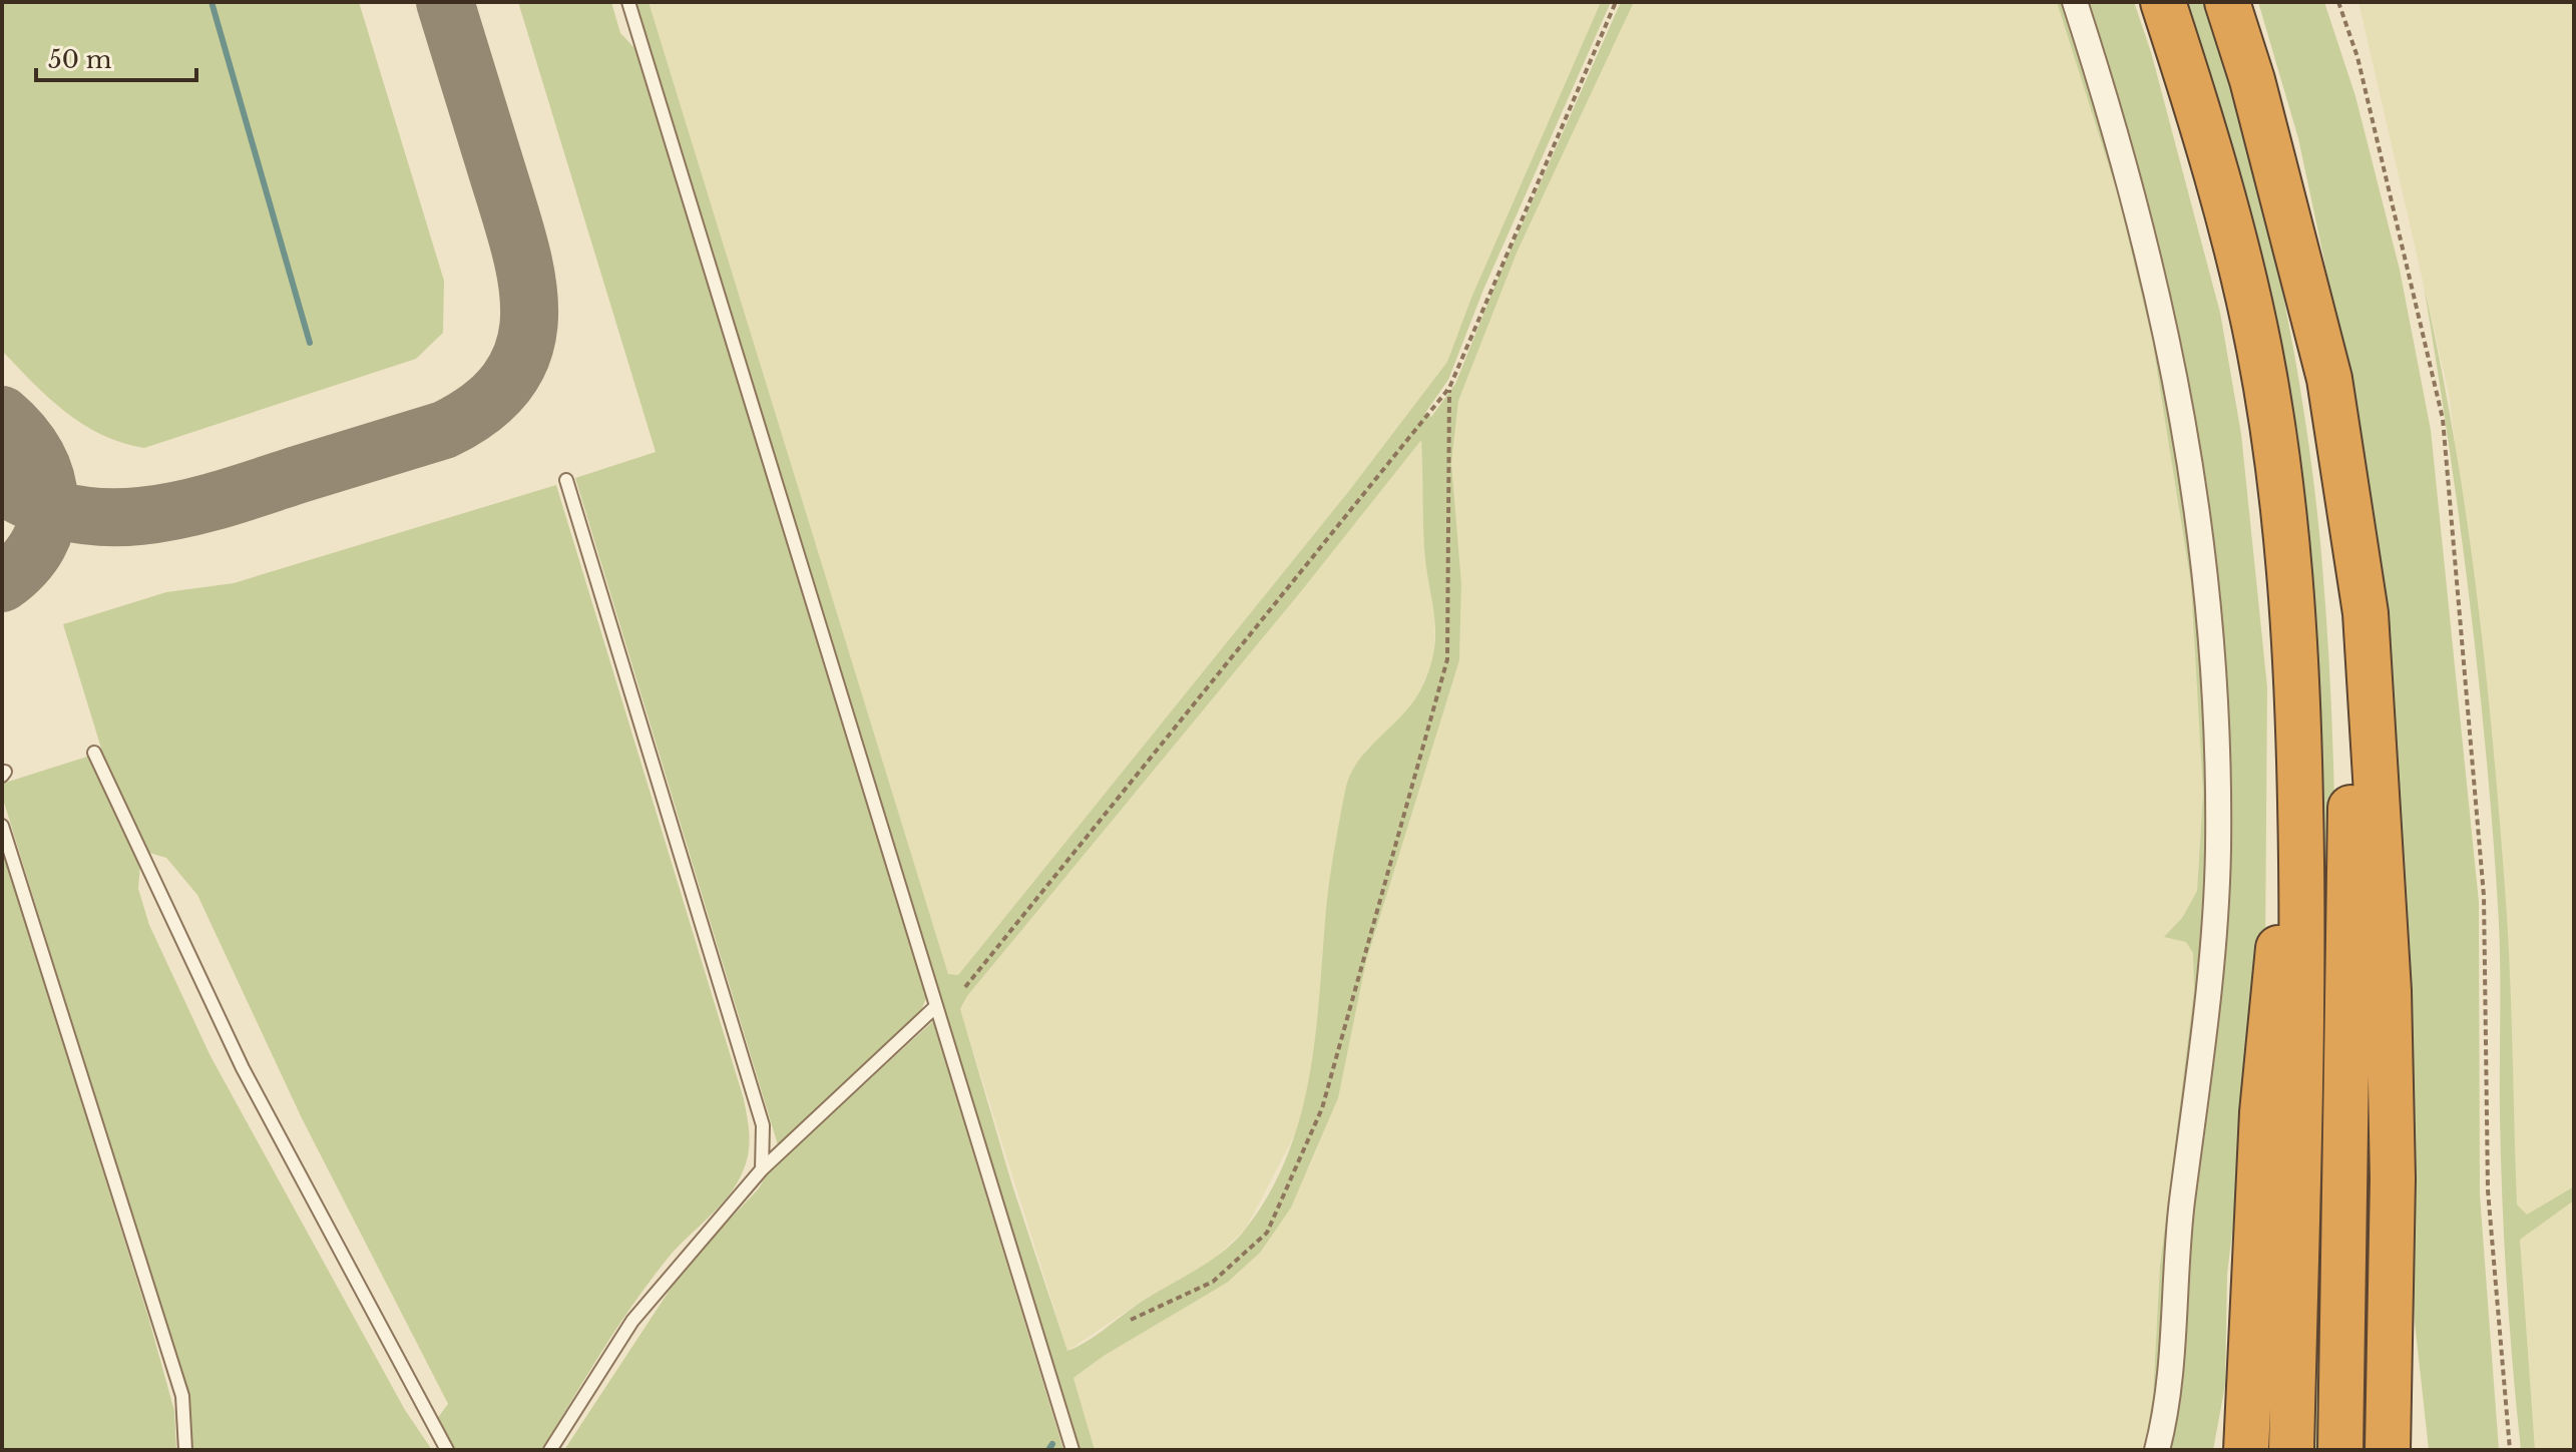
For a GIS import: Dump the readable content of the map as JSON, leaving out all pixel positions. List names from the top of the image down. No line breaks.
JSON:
{"scale_bar":"50 m"}
